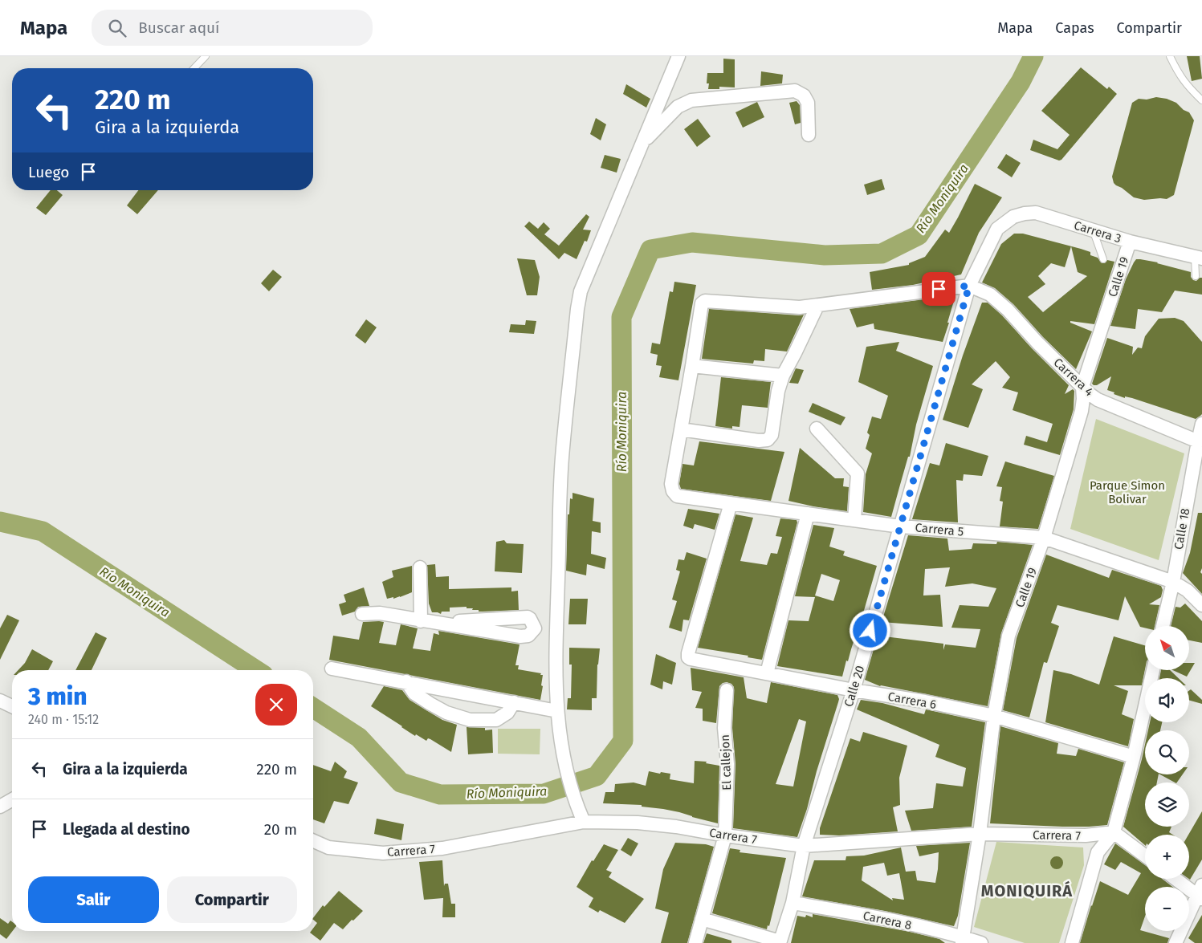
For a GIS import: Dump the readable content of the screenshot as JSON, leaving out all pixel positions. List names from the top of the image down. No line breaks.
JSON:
{"streets":{"street":["Carrera 3","Calle 19","Carrera 4","Calle 18","Carrera 5","Calle 20","Carrera 6","El callejon","Carrera 7","Carrera 8"]},"crossings":[["Carrera 3","Calle 19"],["Carrera 3","Calle 20"],["Calle 19","Carrera 4"],["Calle 19","Carrera 5"],["Calle 19","Carrera 6"],["Calle 19","Carrera 7"],["Calle 19","Carrera 8"],["Carrera 4","Calle 18"],["Carrera 4","Calle 20"],["Calle 18","Carrera 5"],["Carrera 5","Calle 20"],["Carrera 5","Carrera 6"],["Calle 20","Carrera 6"],["Calle 20","Carrera 7"],["Calle 20","Carrera 8"],["El callejon","Carrera 7"]],"districts":["MONIQUIRÁ"],"water":["Río Moniquira"],"parks":["Parque Simon Bolivar"],"north":"top left","page":{"header":"Mapa","search":"Buscar aquí","nav":["Mapa","Capas","Compartir"],"turn":["220 m","Gira a la izquierda"],"then":"Luego","map_buttons":["+","−"],"heading":["3 min","240 m · 15:12"],"list":[{"name":"Gira a la izquierda","value":"220 m"},{"name":"Llegada al destino","value":"20 m"}],"buttons":["Salir","Compartir"]}}
